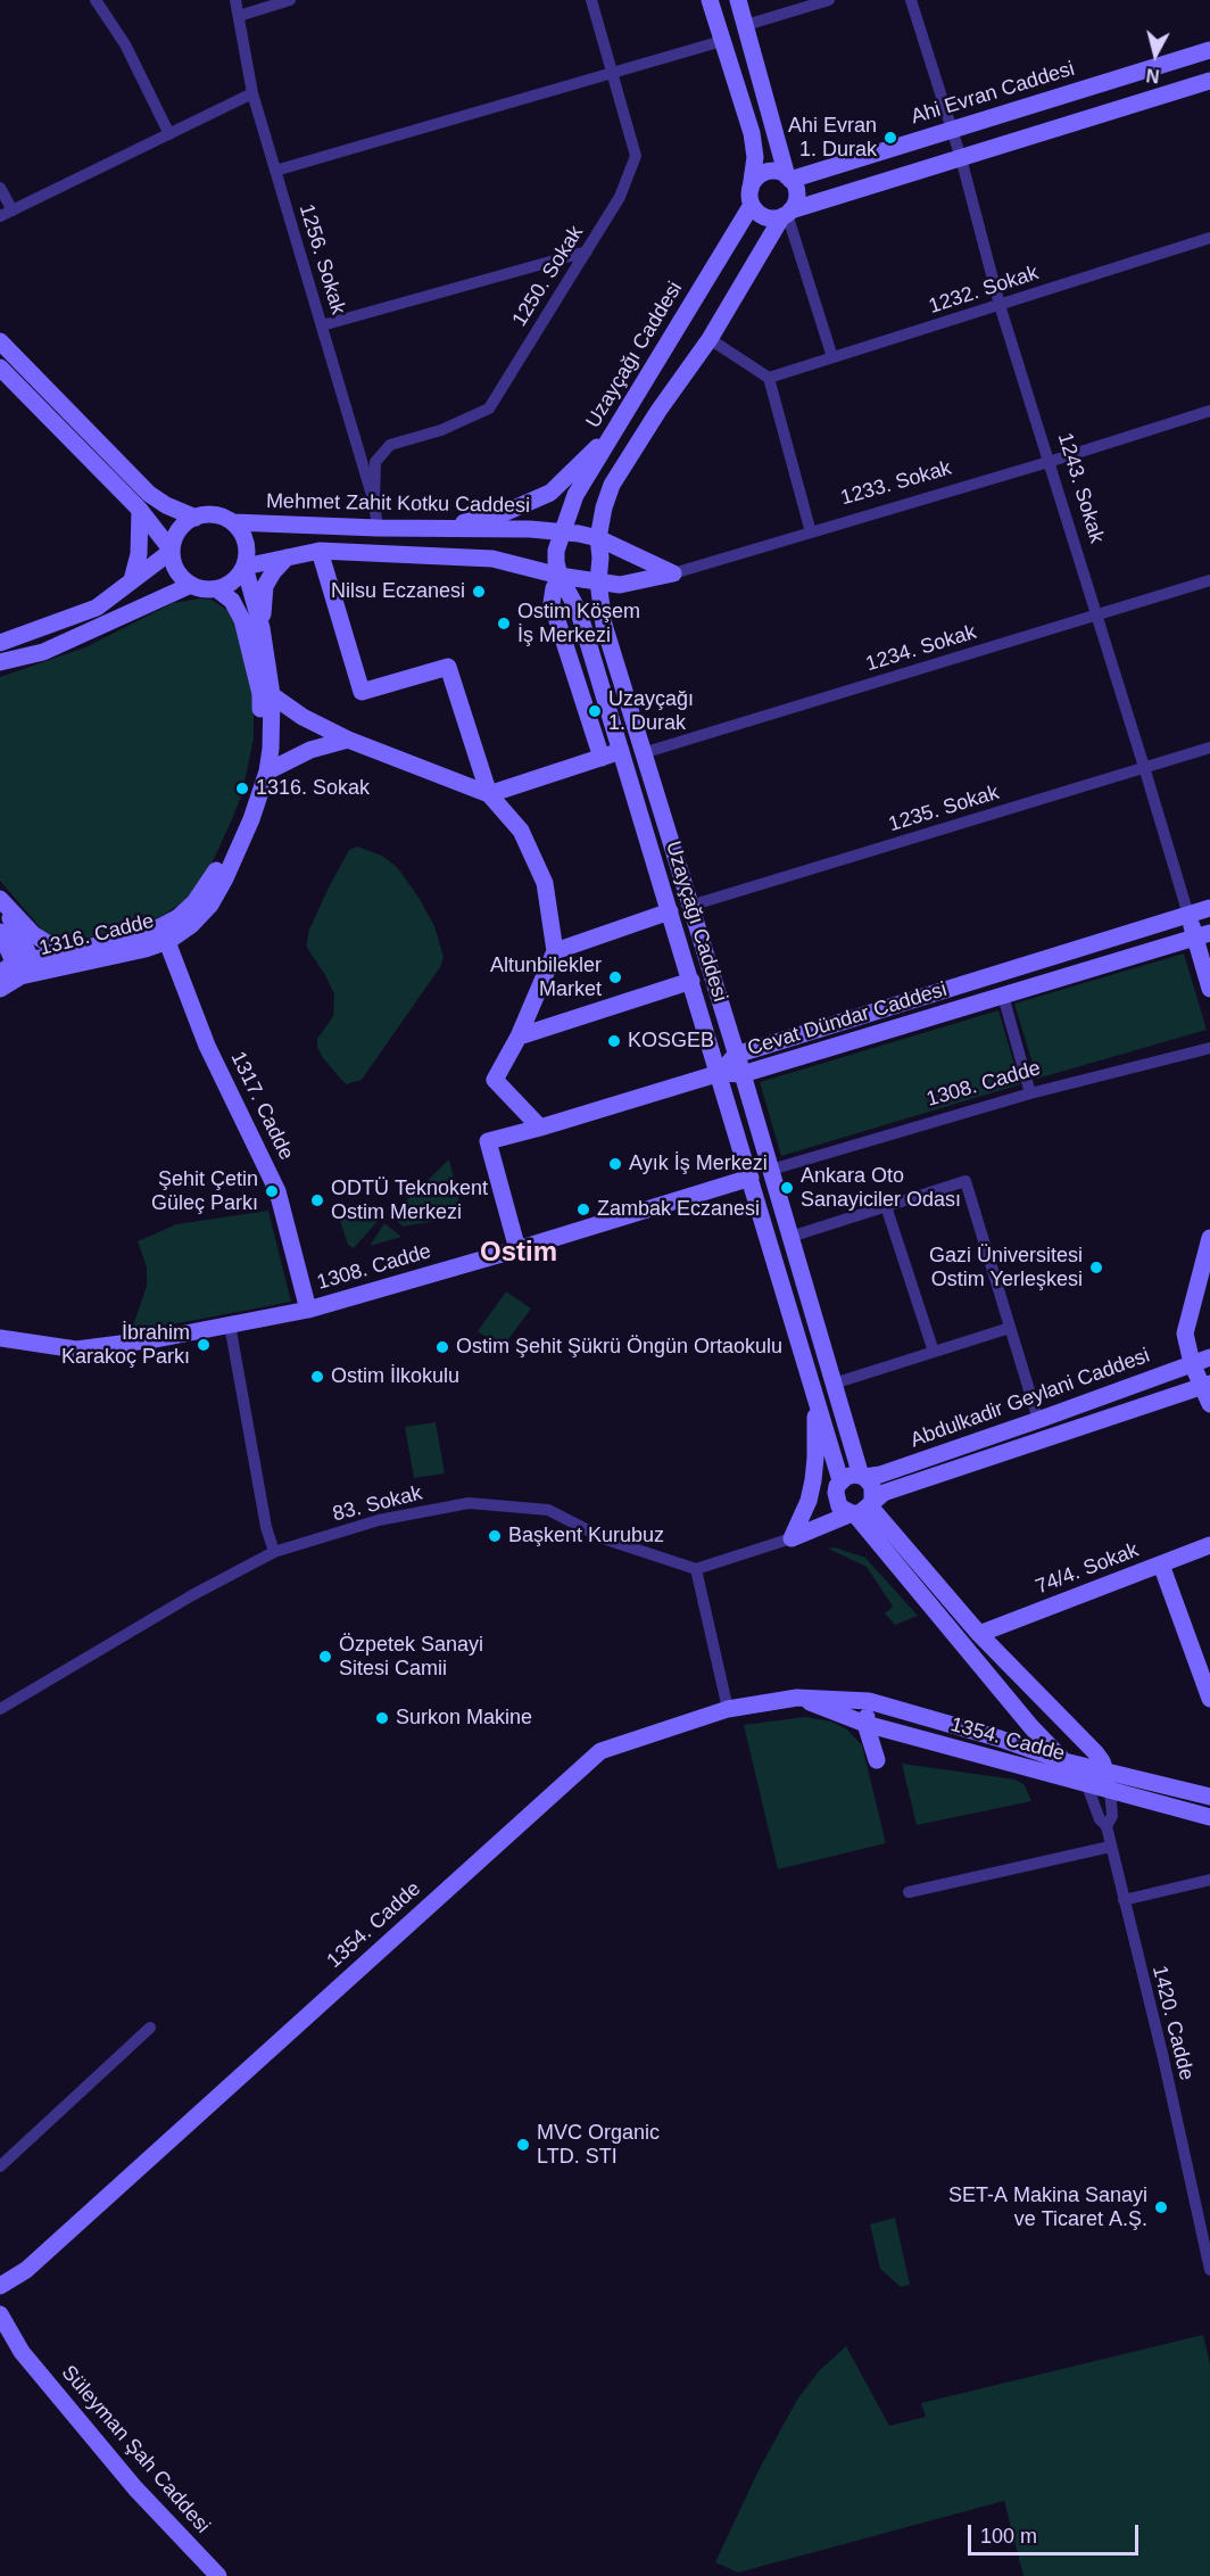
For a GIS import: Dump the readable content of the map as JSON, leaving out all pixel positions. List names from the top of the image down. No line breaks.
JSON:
{"streets":{"main road":["Ahi Evran Caddesi","Uzayçağı Caddesi","1243. Sokak","Mehmet Zahit Kotku Caddesi","1316. Cadde","Cevat Dündar Caddesi","1308. Cadde","1317. Cadde","Abdulkadir Geylani Caddesi","74/4. Sokak","1354. Cadde","Süleyman Şah Caddesi"],"street":["1256. Sokak","1250. Sokak","1232. Sokak","1233. Sokak","1234. Sokak","1235. Sokak","83. Sokak","1420. Cadde"]},"crossings":[["Ahi Evran Caddesi","Uzayçağı Caddesi"],["Ahi Evran Caddesi","1243. Sokak"],["1256. Sokak","1250. Sokak"],["1256. Sokak","Mehmet Zahit Kotku Caddesi"],["1232. Sokak","1243. Sokak"],["Uzayçağı Caddesi","Mehmet Zahit Kotku Caddesi"],["Uzayçağı Caddesi","1234. Sokak"],["Uzayçağı Caddesi","1235. Sokak"],["Uzayçağı Caddesi","Cevat Dündar Caddesi"],["Uzayçağı Caddesi","1308. Cadde"],["Uzayçağı Caddesi","Abdulkadir Geylani Caddesi"],["1233. Sokak","1243. Sokak"],["1243. Sokak","1234. Sokak"],["1243. Sokak","1235. Sokak"],["1243. Sokak","Cevat Dündar Caddesi"],["Mehmet Zahit Kotku Caddesi","1316. Cadde"],["1316. Cadde","1317. Cadde"],["1308. Cadde","1317. Cadde"],["1354. Cadde","1420. Cadde"]],"districts":["Ostim"],"places":["Ahi Evran 1. Durak","Nilsu Eczanesi","Ostim Köşem İş Merkezi","Uzayçağı 1. Durak","1316. Sokak","Altunbilekler Market","KOSGEB","Ayık İş Merkezi","Ankara Oto Sanayiciler Odası","Şehit Çetin Güleç Parkı","ODTÜ Teknokent Ostim Merkezi","Zambak Eczanesi","Gazi Üniversitesi Ostim Yerleşkesi","İbrahim Karakoç Parkı","Ostim Şehit Şükrü Öngün Ortaokulu","Ostim İlkokulu","Başkent Kurubuz","Özpetek Sanayi Sitesi Camii","Surkon Makine","MVC Organic LTD. STI","SET-A Makina Sanayi ve Ticaret A.Ş."],"scale_bar":"100 m","north":"bottom"}
